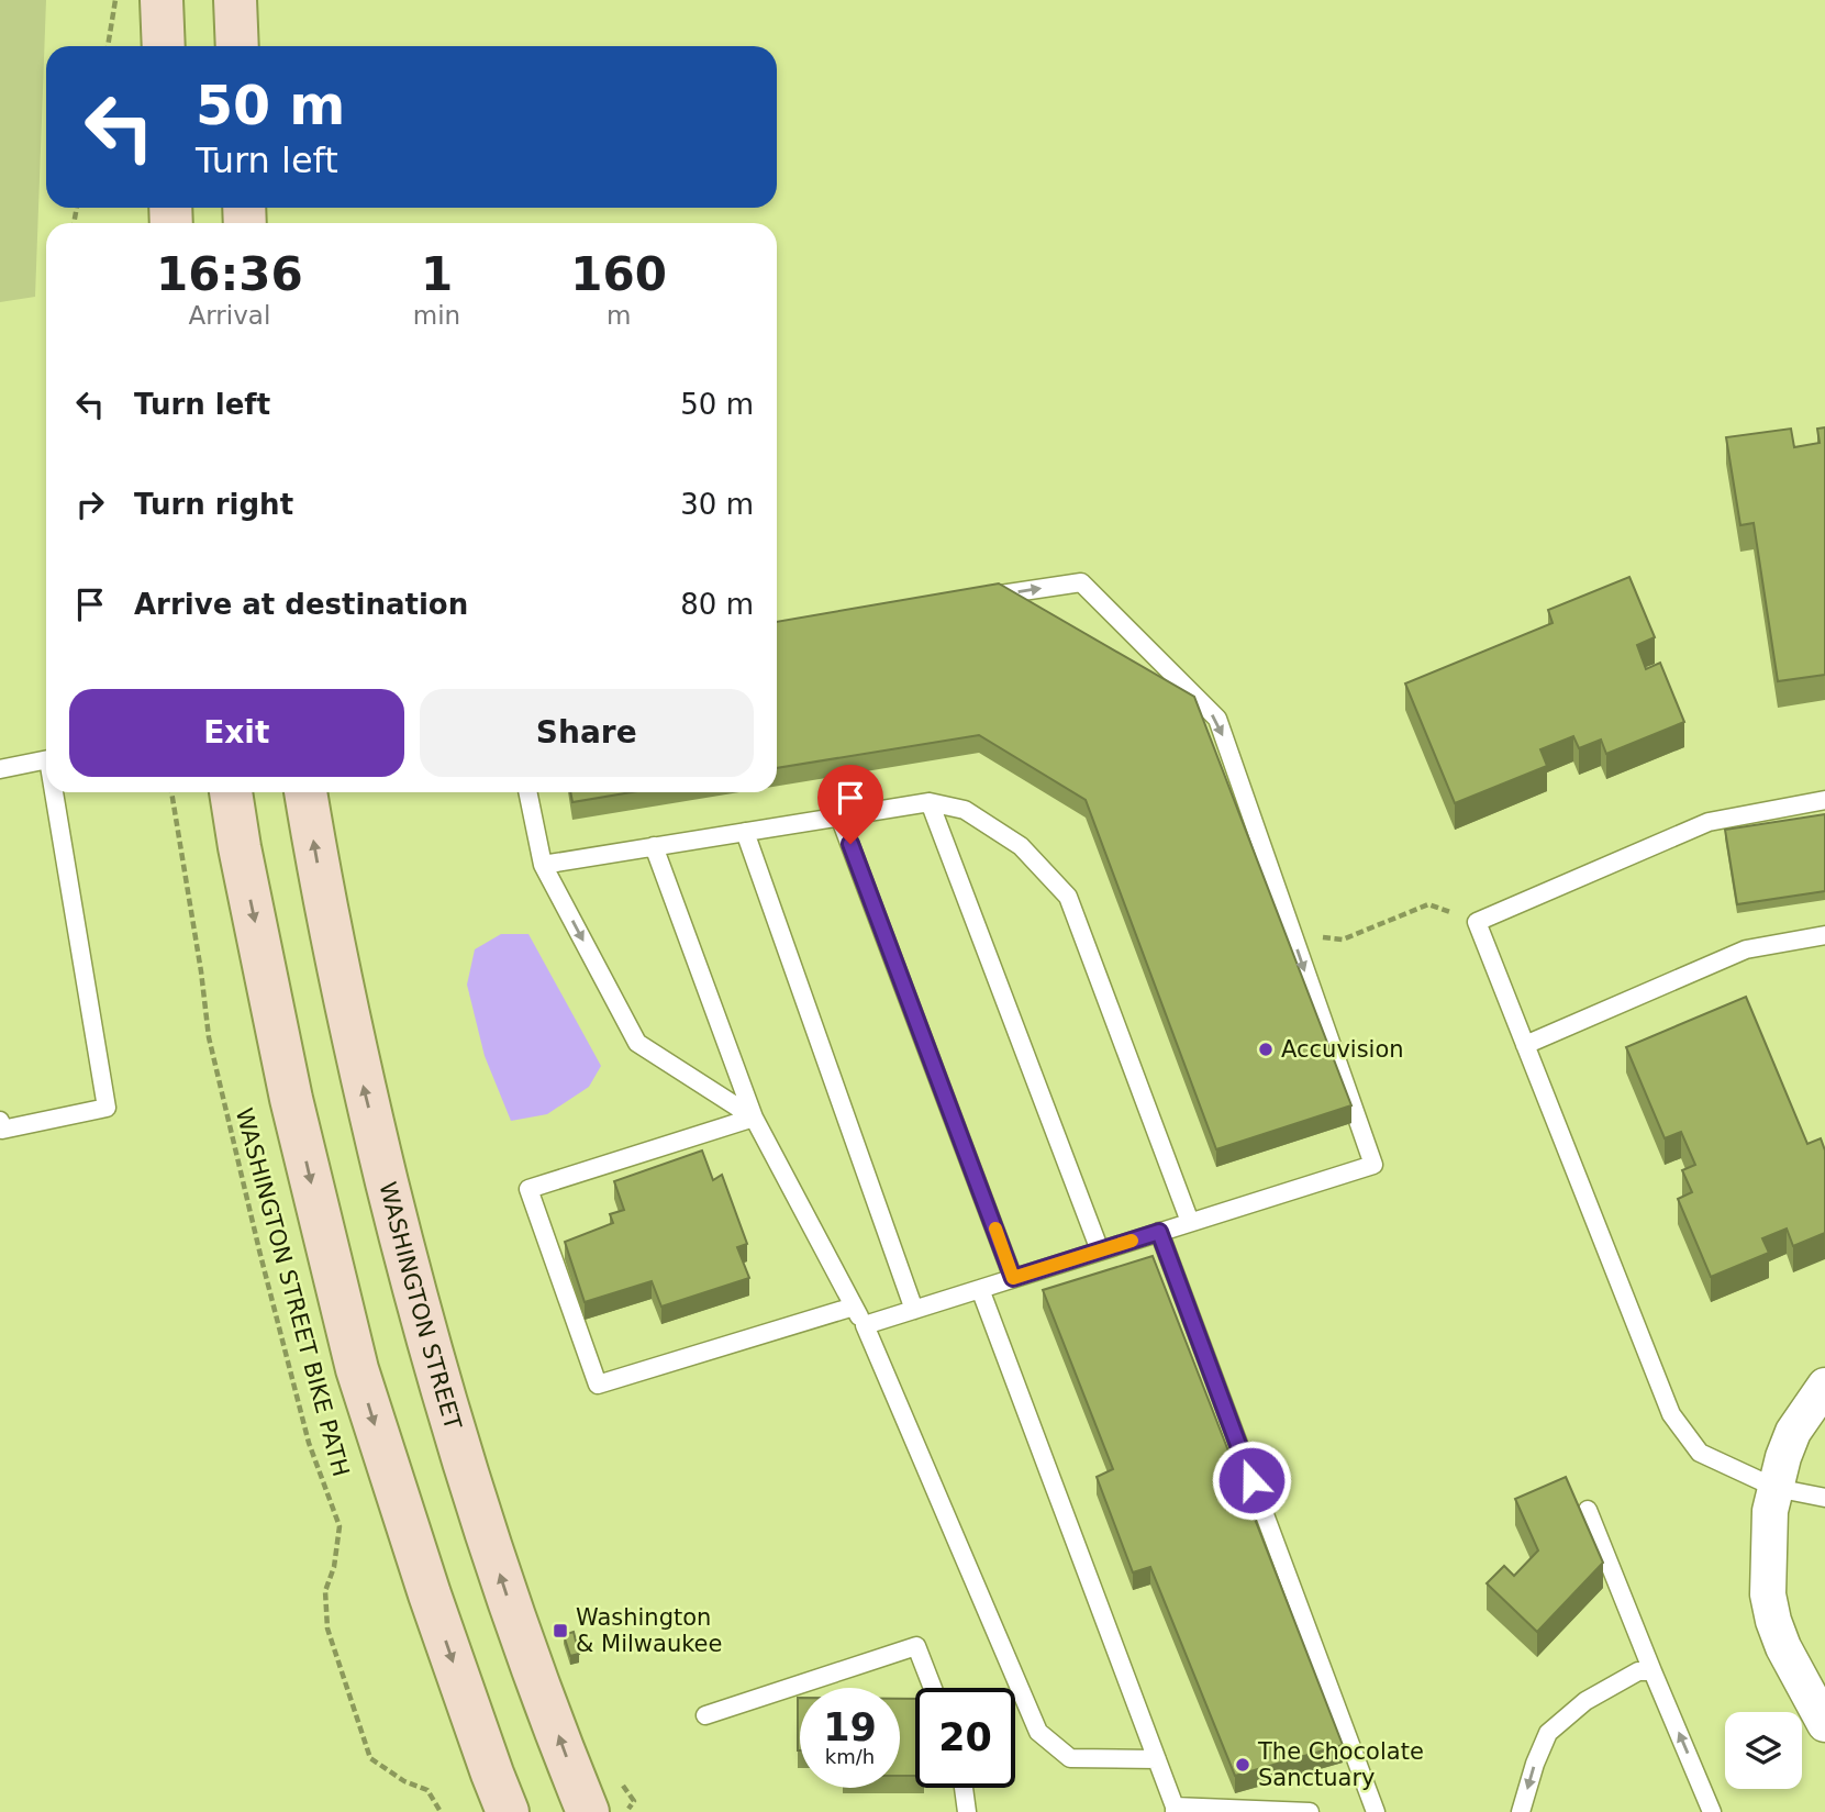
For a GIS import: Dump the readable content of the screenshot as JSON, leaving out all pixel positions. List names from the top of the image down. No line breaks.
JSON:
{"streets":{"main road":["WASHINGTON STREET"],"path":["WASHINGTON STREET BIKE PATH"]},"places":{"other":["Accuvision","The Chocolate Sanctuary"],"transit":["Washington & Milwaukee"]},"page":{"turn":["50 m","Turn left"],"eta":["16:36","Arrival","1","min","160","m"],"list":[{"name":"Turn left","value":"50 m"},{"name":"Turn right","value":"30 m"},{"name":"Arrive at destination","value":"80 m"}],"buttons":["Exit","Share"],"speed":"19 km/h","limit":"20"}}
